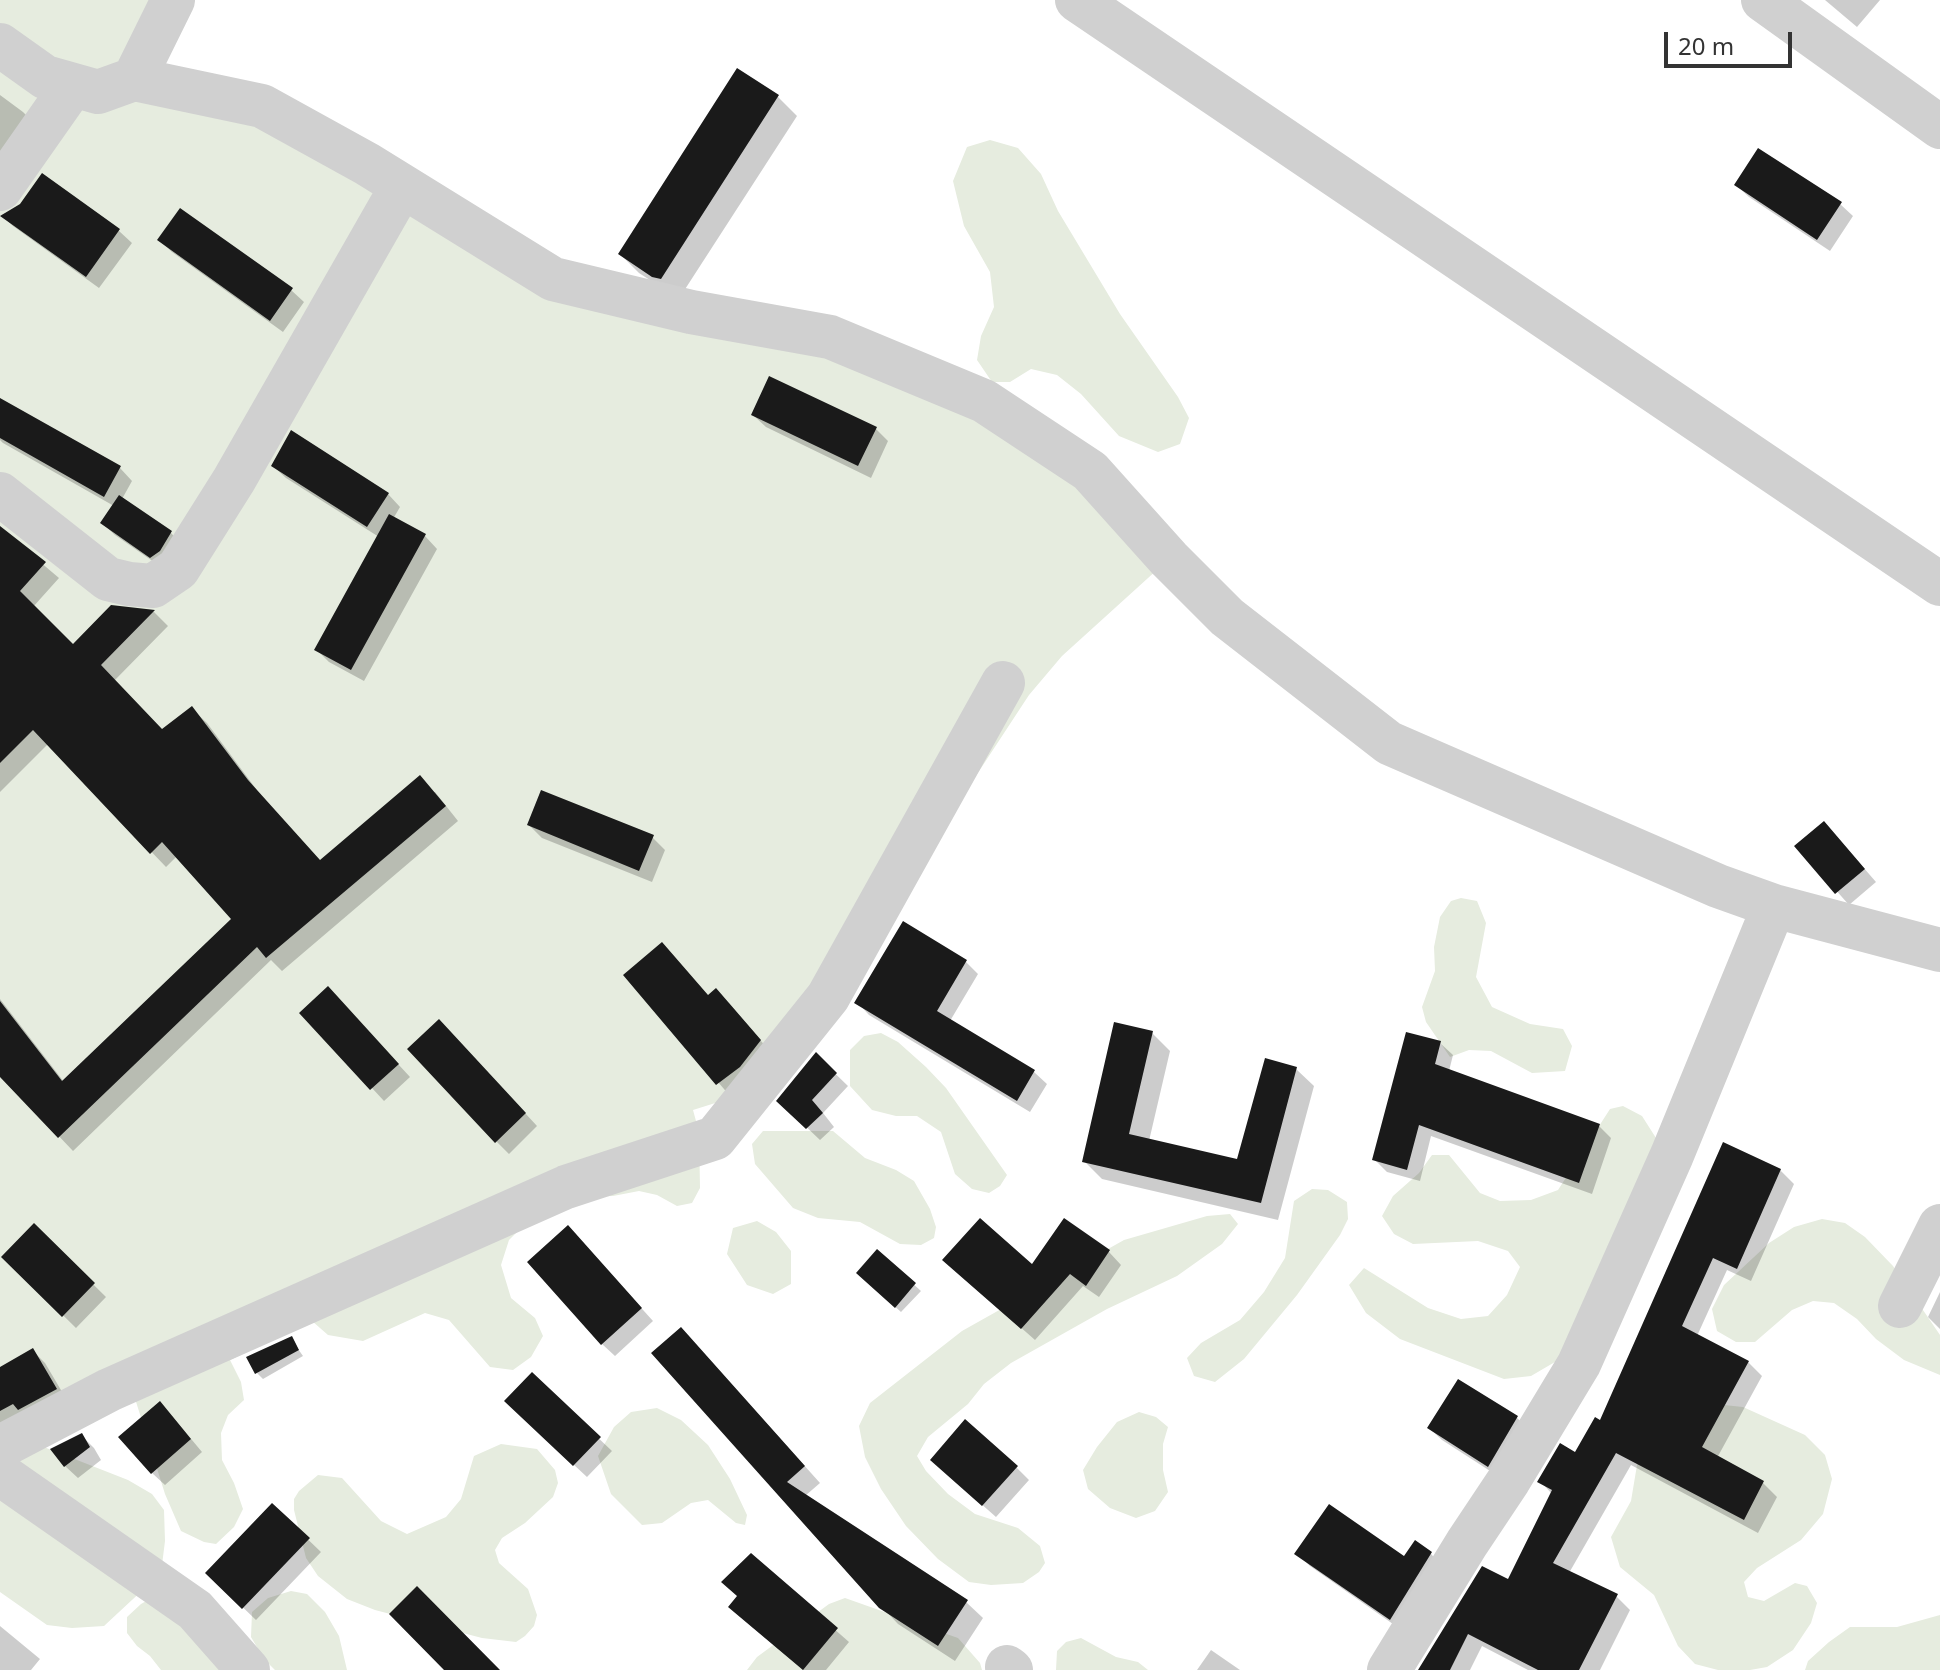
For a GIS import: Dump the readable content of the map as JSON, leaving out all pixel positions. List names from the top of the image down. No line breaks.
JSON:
{"scale_bar":"20 m"}
